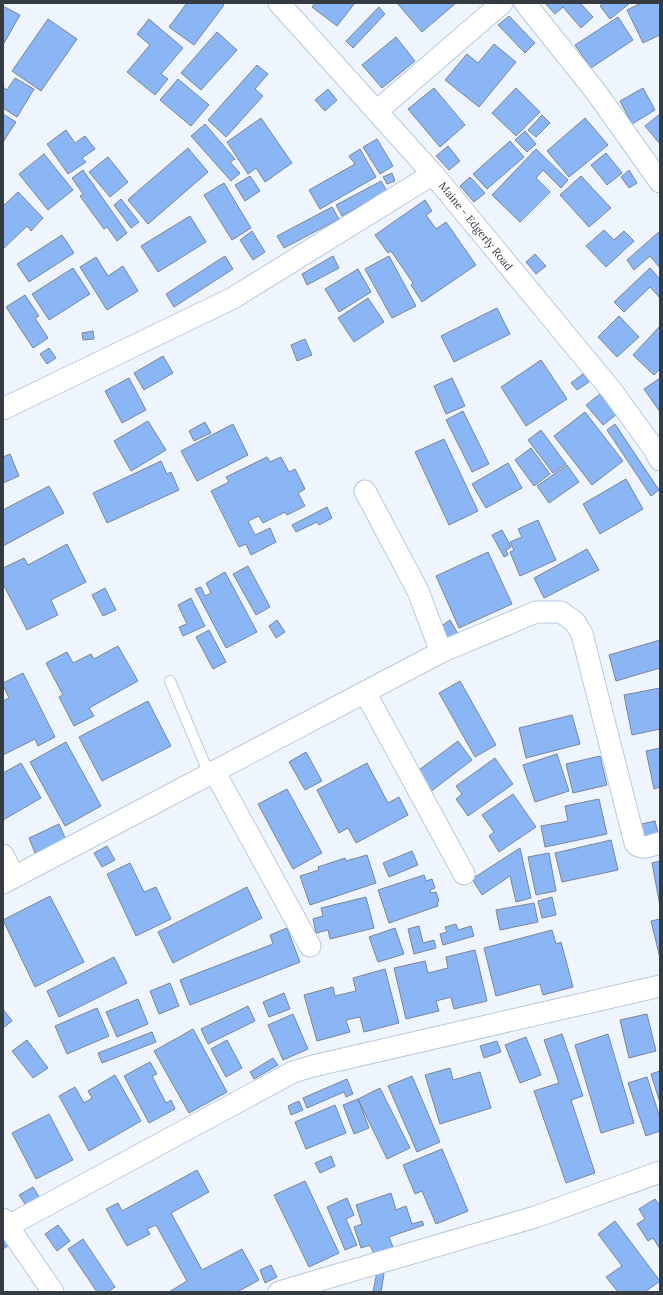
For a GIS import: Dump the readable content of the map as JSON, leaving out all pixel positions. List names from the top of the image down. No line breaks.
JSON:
{"streets":{"street":["Maine - Edgerly Road"]}}
